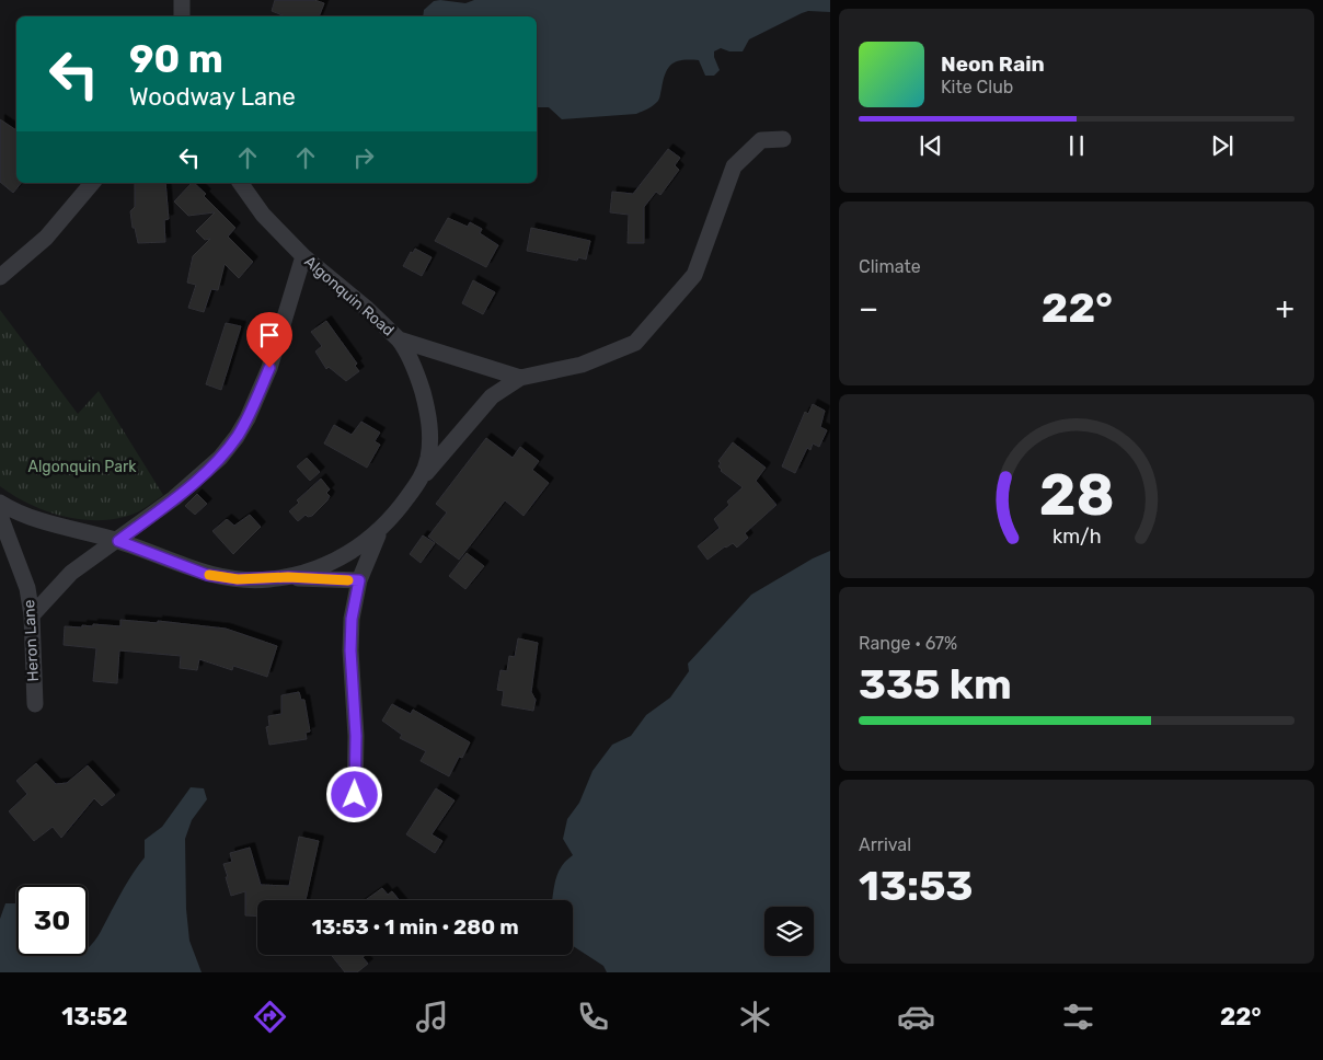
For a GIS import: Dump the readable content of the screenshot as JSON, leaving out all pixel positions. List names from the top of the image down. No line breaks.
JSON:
{"streets":{"street":["Algonquin Road","Heron Lane"]},"parks":["Algonquin Park"],"page":{"turn":["90 m","Woodway Lane"],"song":["Neon Rain","Kite Club"],"tile":["Climate",["Range · 67%","335 km"],["Arrival","13:53"]],"heat":["−","22°","+"],"limit":"30","trip":"13:53 · 1 min · 280 m","tabs":["13:52","22°"],"gauge":["28","km/h"]}}
